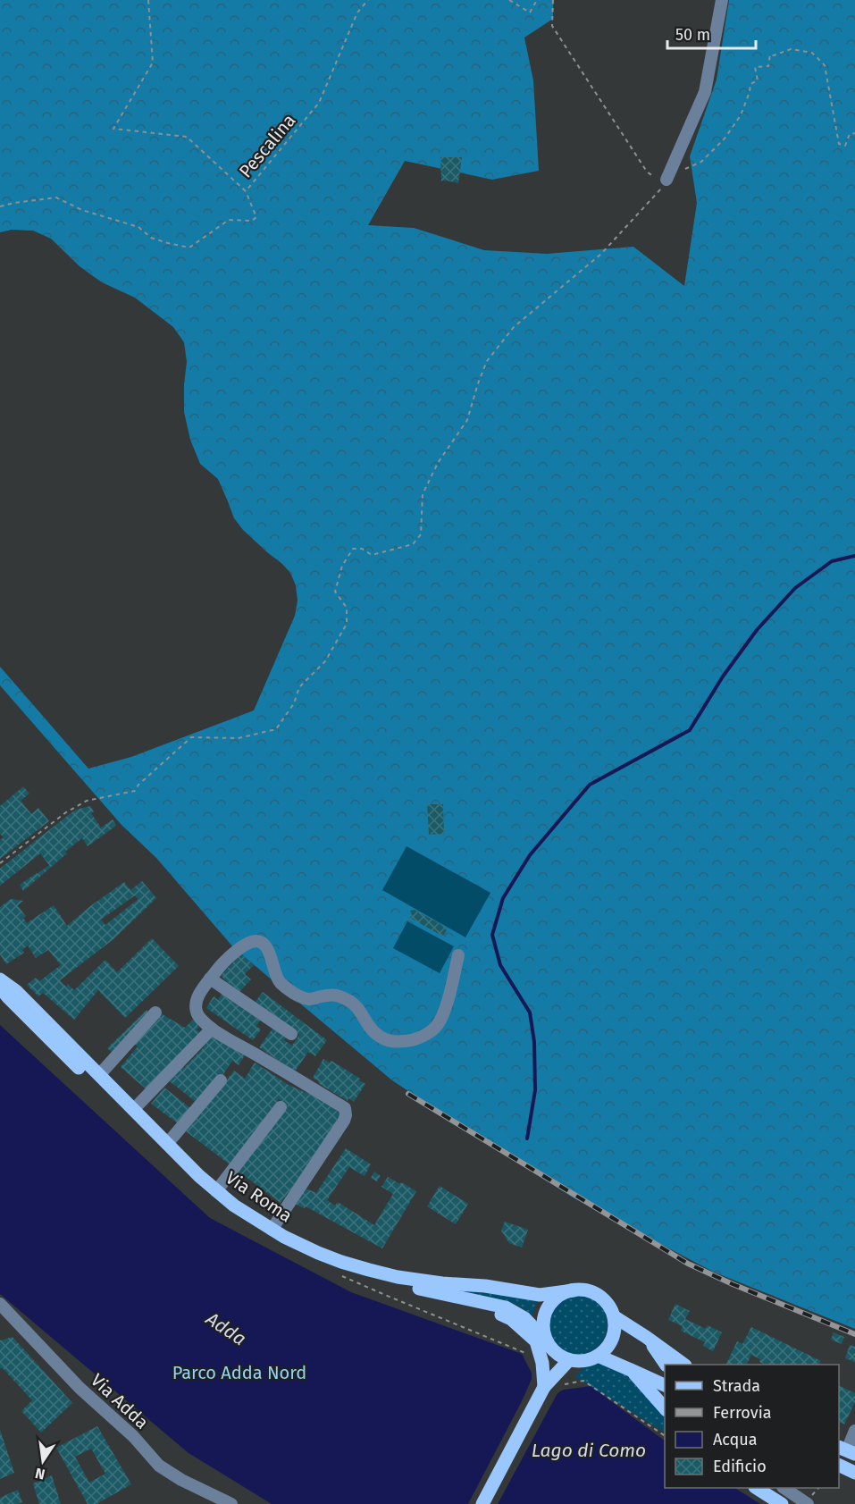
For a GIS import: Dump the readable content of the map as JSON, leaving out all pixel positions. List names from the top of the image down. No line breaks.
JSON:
{"streets":{"main road":["Via Roma"],"street":["Via Adda"],"path":["Pescalina"]},"water":["Adda","Lago di Como"],"parks":["Parco Adda Nord"],"legend":["Strada","Ferrovia","Acqua","Edificio"],"scale_bar":"50 m","north":"bottom"}
